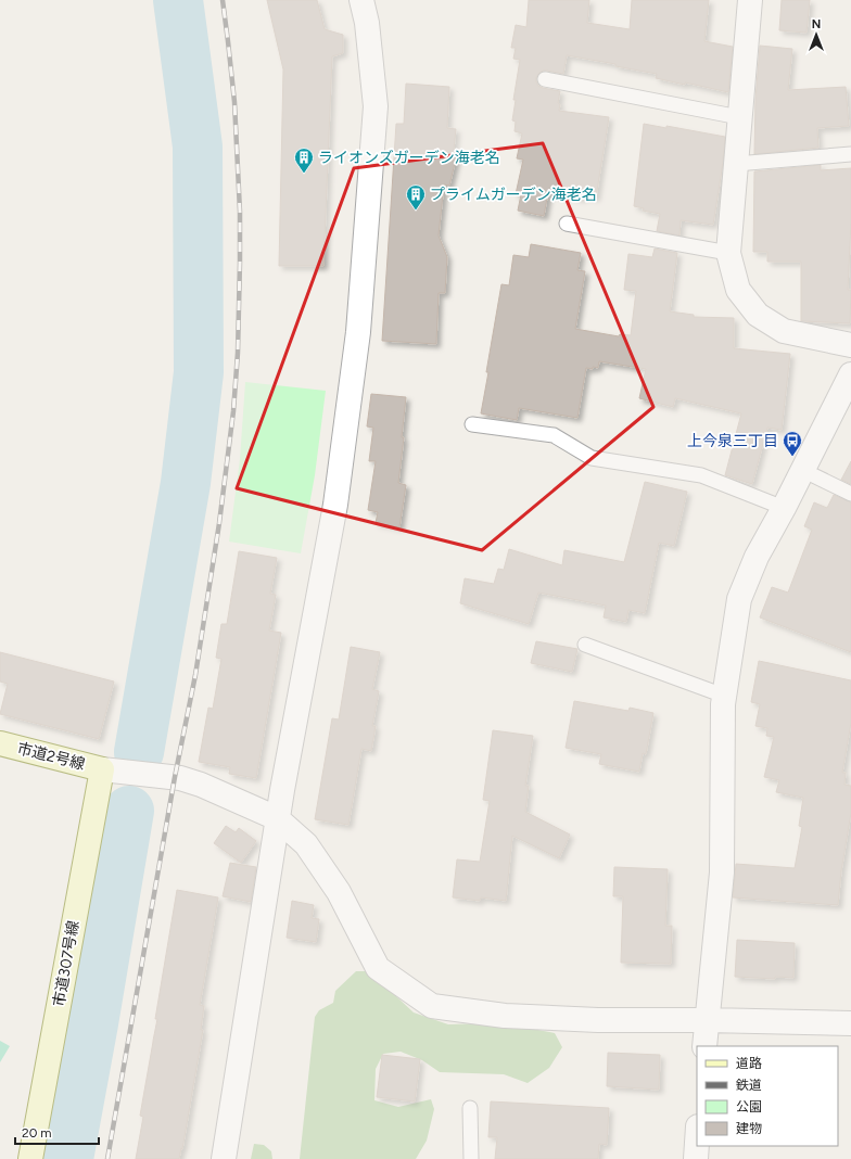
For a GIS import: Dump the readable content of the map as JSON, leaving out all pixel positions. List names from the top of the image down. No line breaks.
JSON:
{"streets":{"street":["市道2号線","市道307号線"]},"crossings":[["市道2号線","市道307号線"]],"places":{"building":["ライオンズガーデン海老名","プライムガーデン海老名"],"bus stop":["上今泉三丁目"]},"legend":["道路","鉄道","公園","建物"],"scale_bar":"20 m","north":"top"}
